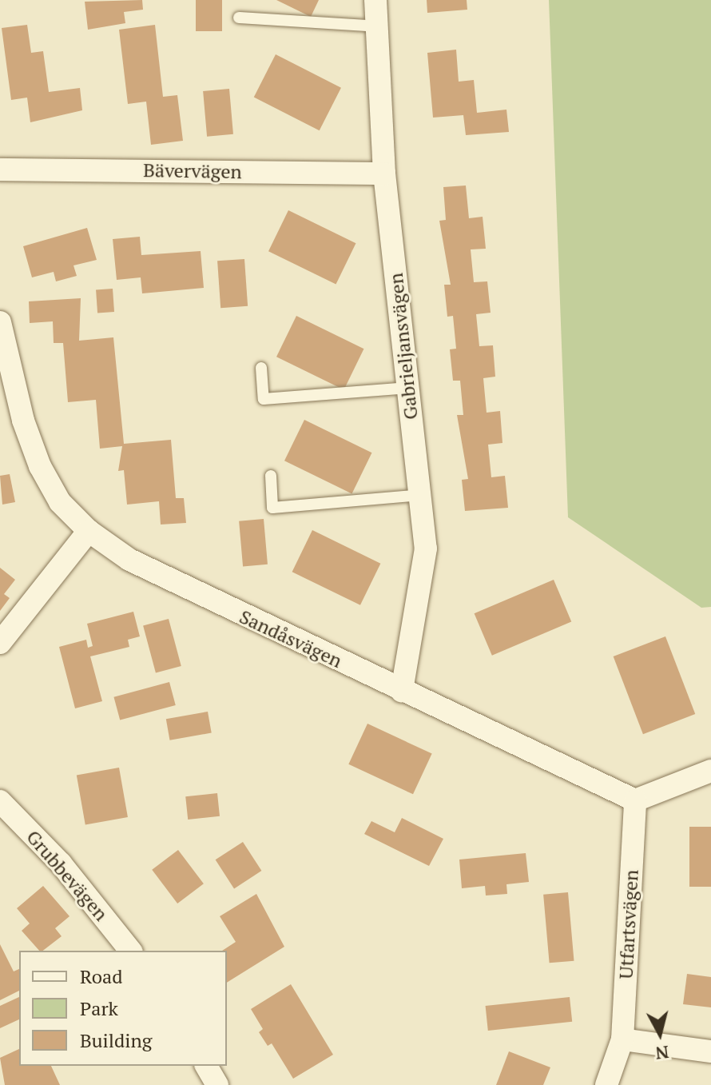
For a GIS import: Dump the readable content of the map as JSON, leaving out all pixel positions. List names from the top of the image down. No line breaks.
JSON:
{"streets":{"street":["Bävervägen","Gabrieljansvägen","Sandåsvägen","Grubbevägen","Utfartsvägen"]},"crossings":[["Bävervägen","Gabrieljansvägen"],["Gabrieljansvägen","Sandåsvägen"],["Sandåsvägen","Utfartsvägen"]],"legend":["Road","Park","Building"],"north":"bottom"}
